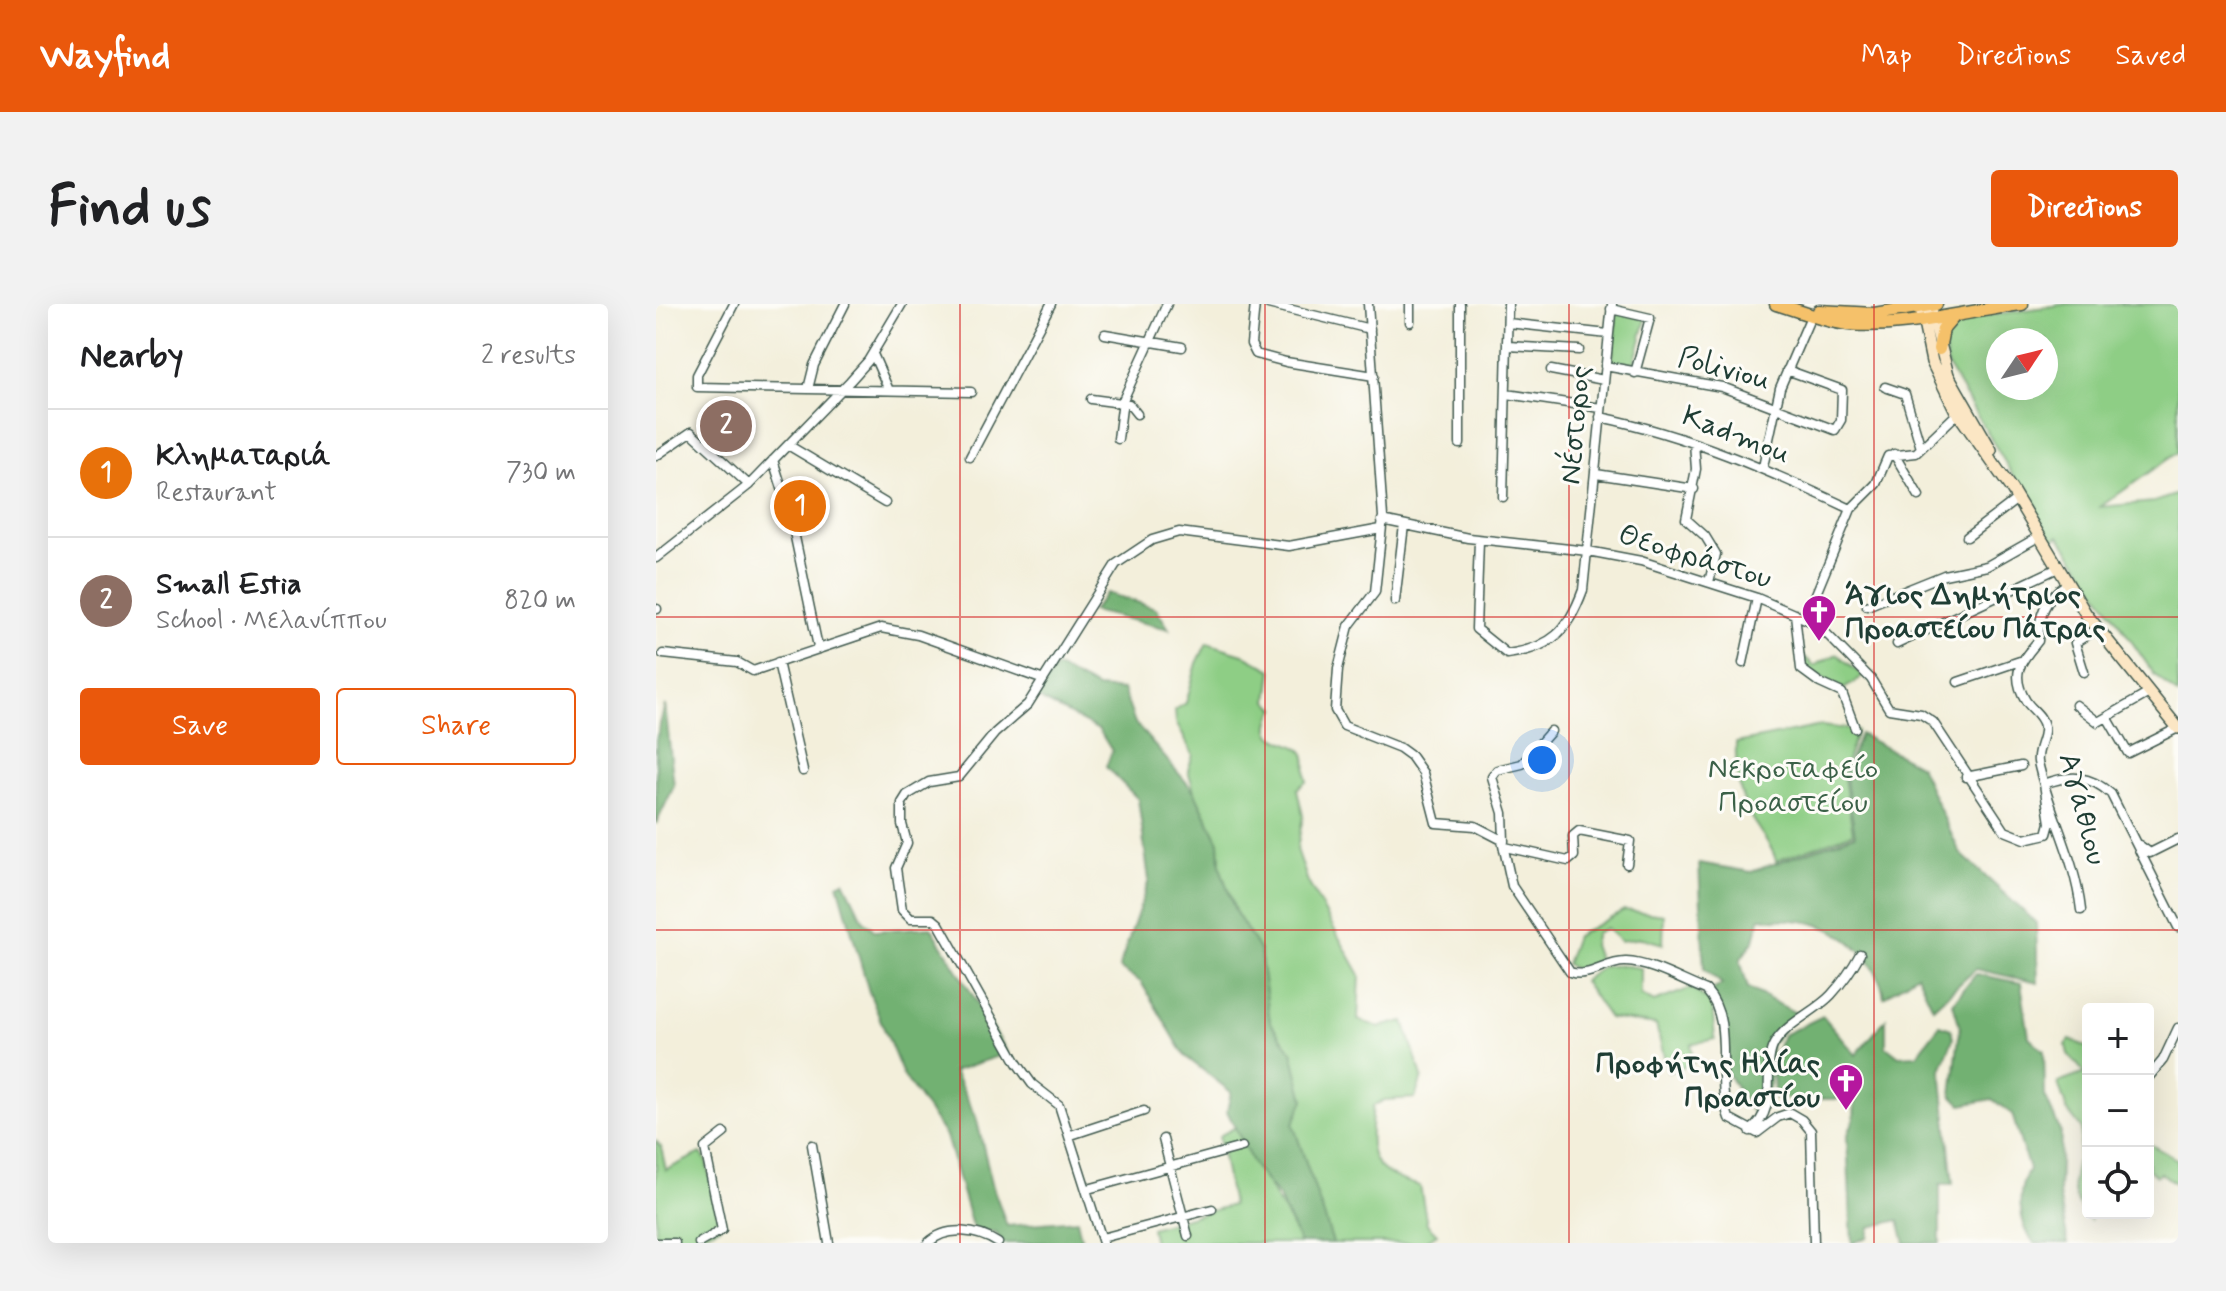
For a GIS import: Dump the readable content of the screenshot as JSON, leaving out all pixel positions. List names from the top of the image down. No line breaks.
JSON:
{"streets":{"street":["Poliviou","Νέστορος","Kadmou","Θεοφράστου","Αγάθιου"]},"crossings":[["Poliviou","Νέστορος"],["Νέστορος","Kadmou"],["Νέστορος","Θεοφράστου"],["Θεοφράστου","Αγάθιου"]],"parks":["Νεκροταφείο Προαστείου"],"places":{"church":["Άγιος Δημήτριος Προαστείου Πάτρας","Προφήτης Ηλίας Προαστίου"]},"north":"top right","page":{"header":"Wayfind","nav":["Map","Directions","Saved"],"buttons":["Directions",["Save","Share"]],"title":"Find us","heading":["Nearby","2 results"],"pins":["2","1"],"list":[{"mark":"1","name":"Κληματαριά","note":"Restaurant","value":"730 m"},{"mark":"2","name":"Small Estia","note":"School · Μελανίππου","value":"820 m"}],"map_buttons":["+","−"]}}
